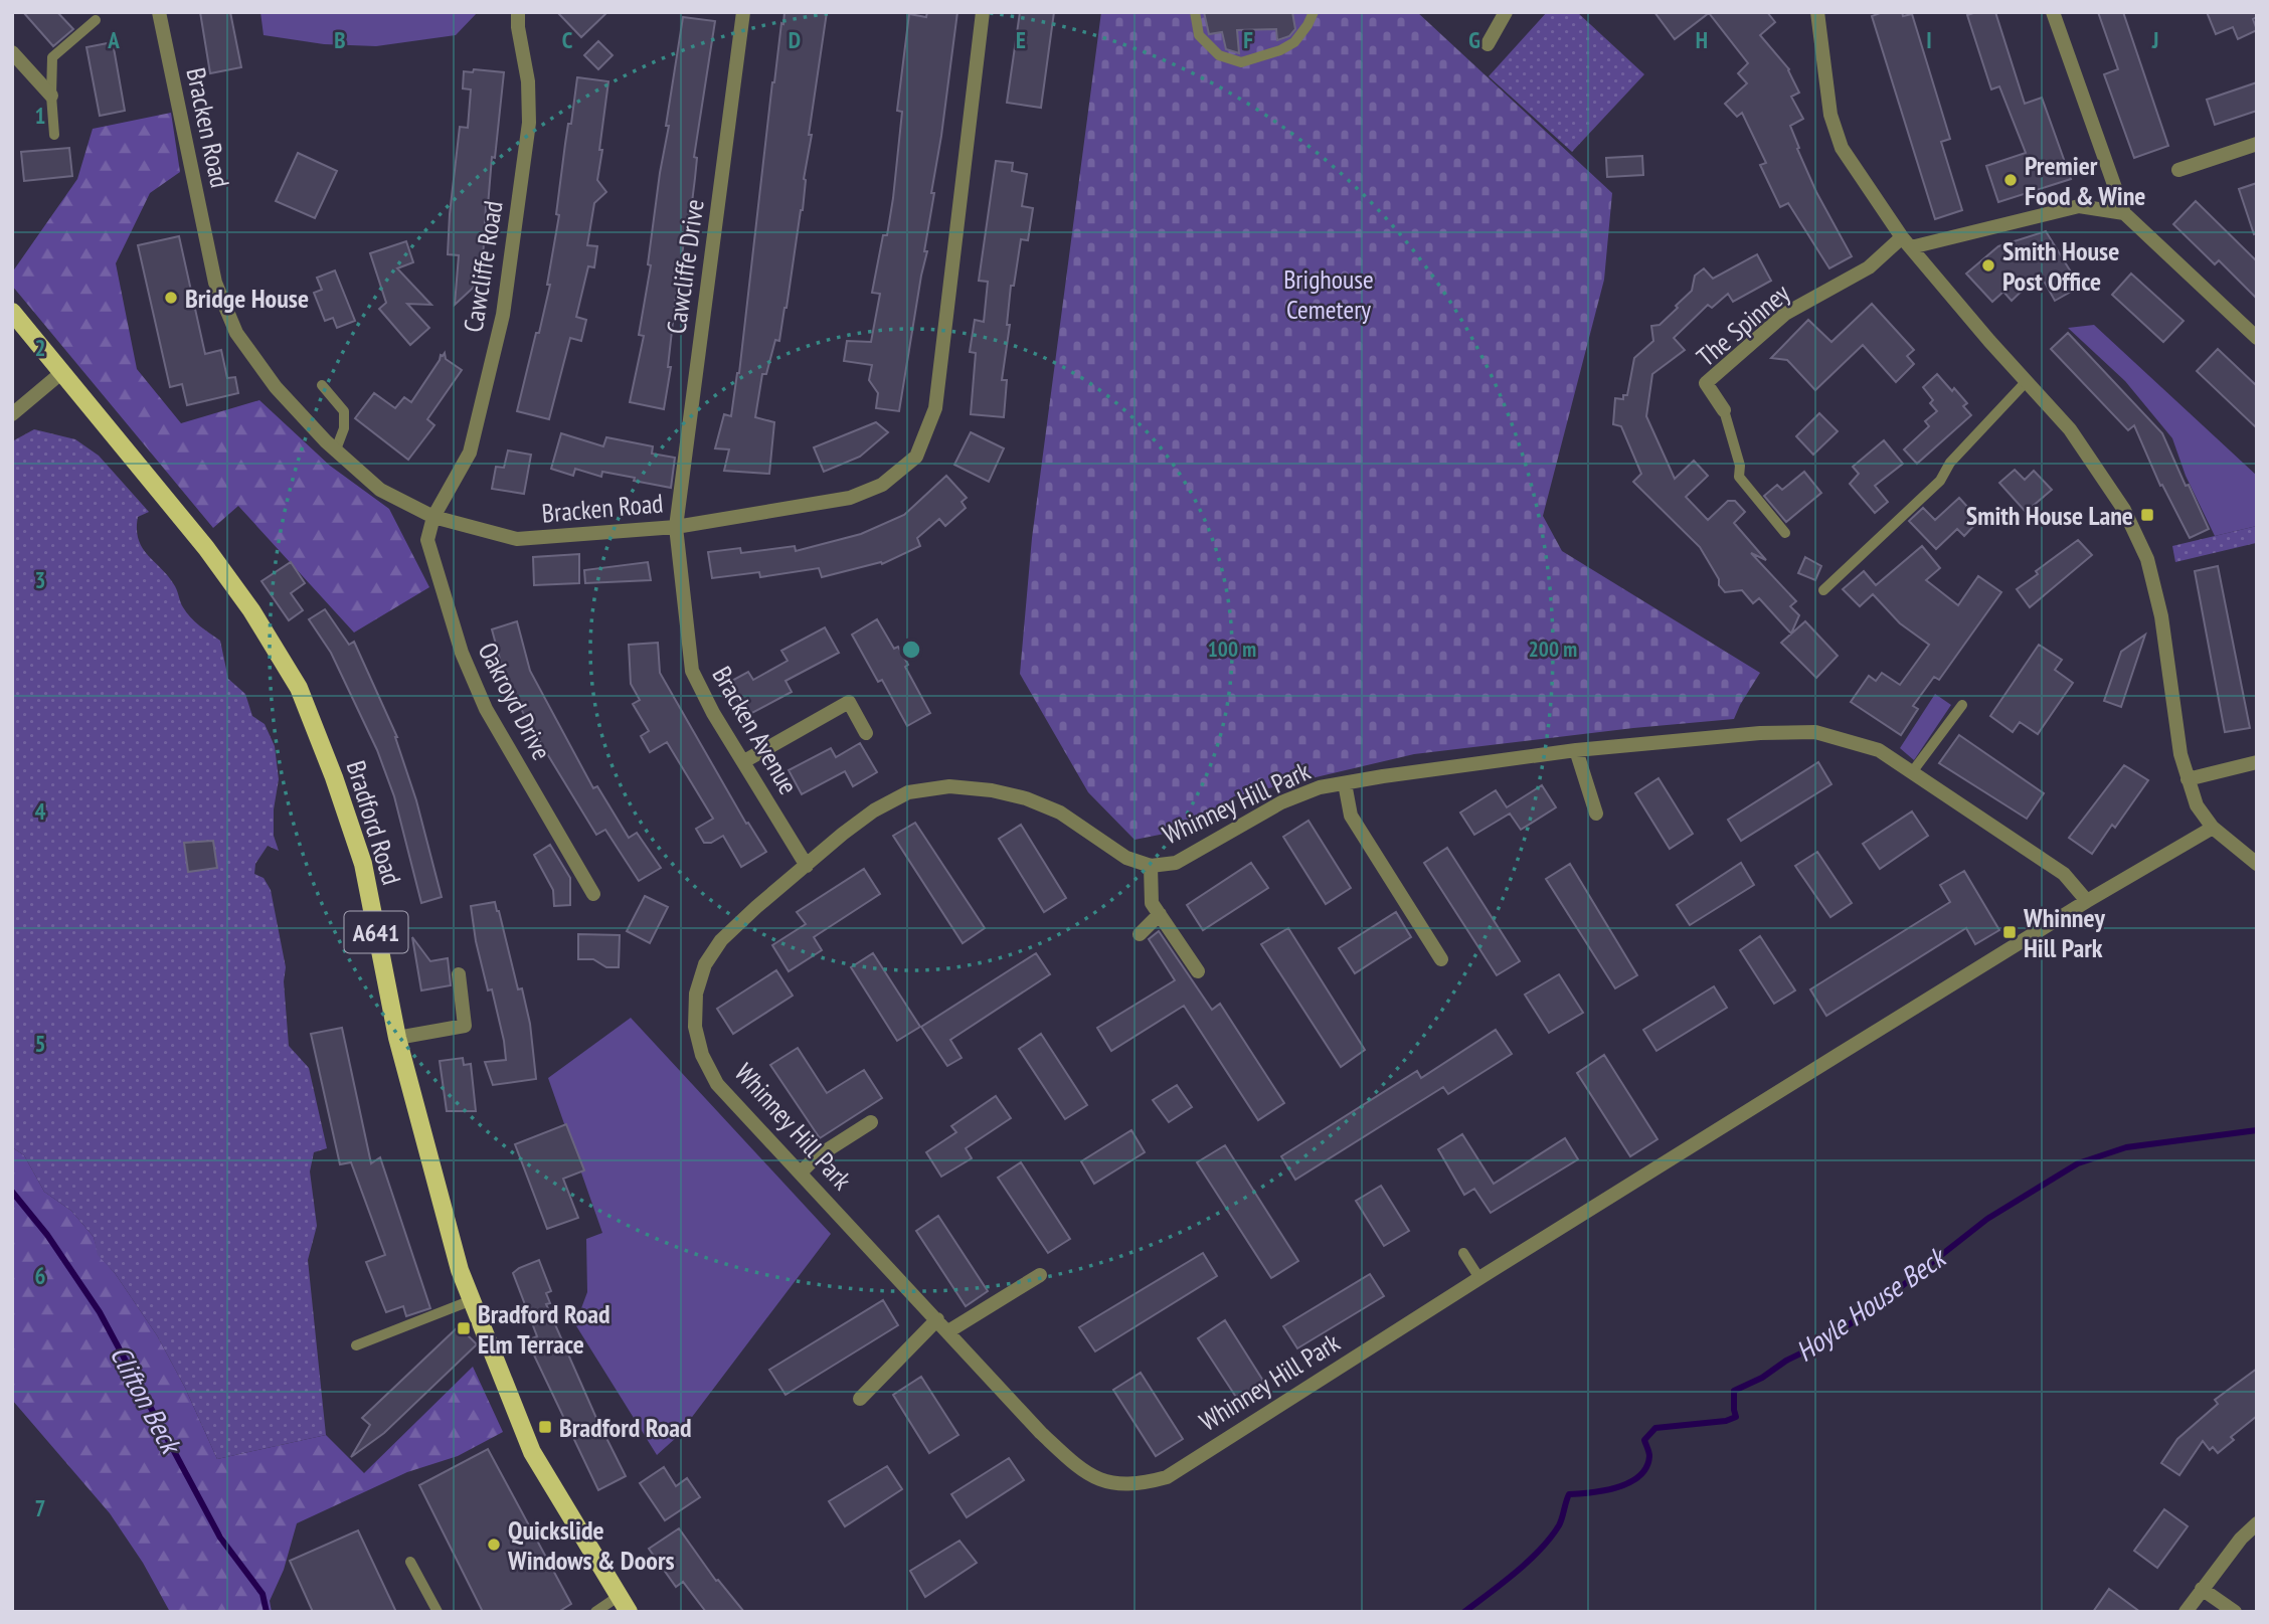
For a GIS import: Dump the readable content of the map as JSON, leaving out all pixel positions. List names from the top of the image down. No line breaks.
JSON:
{"streets":{"main road":["Bradford Road","A641"],"street":["Bracken Road","Cawcliffe Road","Cawcliffe Drive","The Spinney","Oakroyd Drive","Bracken Avenue","Whinney Hill Park"]},"crossings":[["Bracken Road","Cawcliffe Road"],["Bracken Road","Cawcliffe Drive"],["Bracken Road","Oakroyd Drive"],["Bracken Road","Bracken Avenue"],["Cawcliffe Road","Oakroyd Drive"],["Cawcliffe Drive","Bracken Avenue"],["Bracken Avenue","Whinney Hill Park"]],"water":["Hoyle House Beck","Clifton Beck"],"parks":["Brighouse Cemetery"],"places":{"other":["Premier Food & Wine","Smith House Post Office","Bridge House","Quickslide Windows & Doors"],"transit":["Smith House Lane","Whinney Hill Park","Bradford Road Elm Terrace","Bradford Road"]},"grid":{"columns":["A","B","C","D","E","F","G","H","I","J"],"rows":["1","2","3","4","5","6","7"]},"rings":["100 m","200 m"]}
